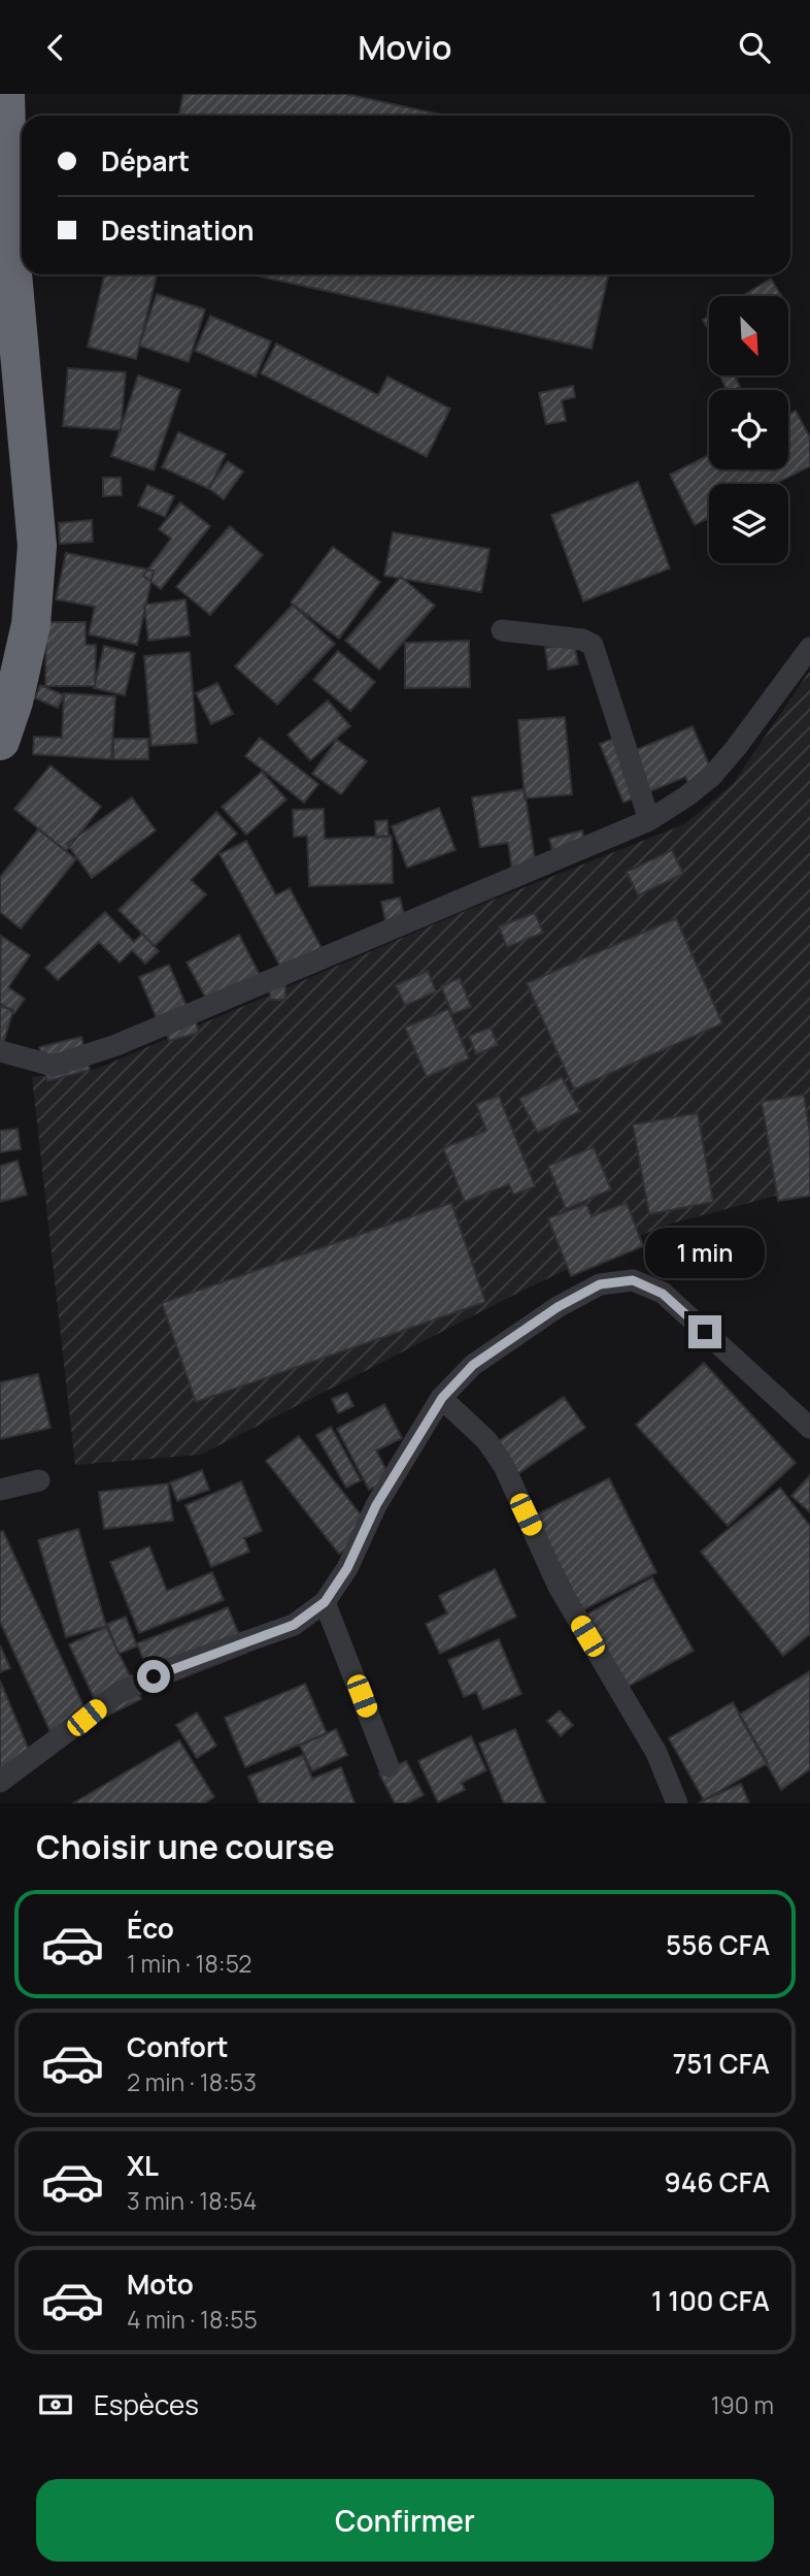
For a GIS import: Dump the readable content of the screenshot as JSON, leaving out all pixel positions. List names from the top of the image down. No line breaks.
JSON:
{"north":"bottom right","page":{"header":"Movio","banner":["Départ","Destination"],"bubble":"1 min","heading":"Choisir une course","list":[{"name":"Éco","note":"1 min · 18:52","value":"556 CFA"},{"name":"Confort","note":"2 min · 18:53","value":"751 CFA"},{"name":"XL","note":"3 min · 18:54","value":"946 CFA"},{"name":"Moto","note":"4 min · 18:55","value":"1 100 CFA"}],"pay":["Espèces","190 m"],"buttons":"Confirmer"}}
